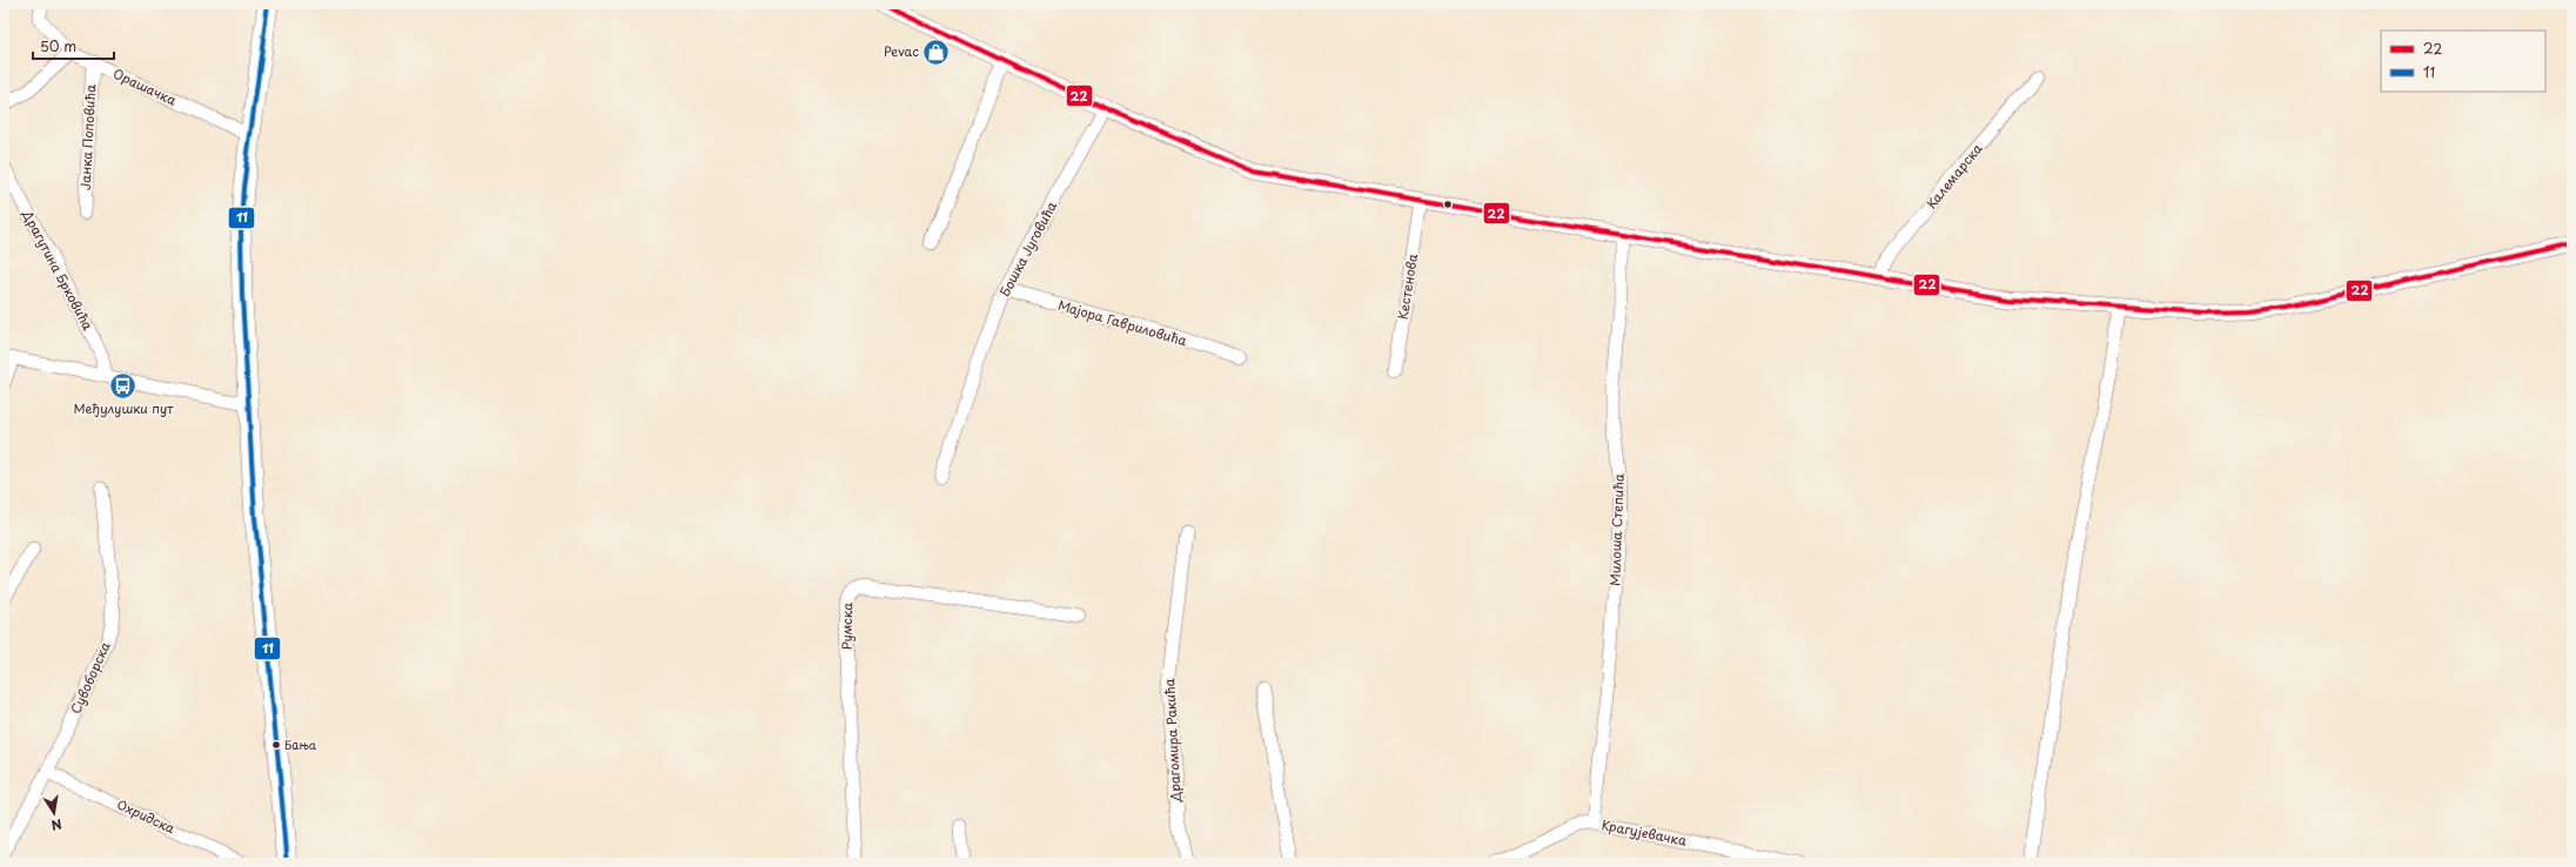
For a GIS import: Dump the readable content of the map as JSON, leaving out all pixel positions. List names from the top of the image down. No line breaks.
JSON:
{"streets":{"street":["Орашачка","Јанка Поповића","Калемарска","Бошка Југовића","Драгутина Брковића","Кестенова","Мајора Гавриловића","Милоша Степића","Румска","Сувоборска","Драгомира Ракића","Охридска","Крагујевачка"]},"crossings":[["Орашачка","Јанка Поповића"],["Бошка Југовића","Мајора Гавриловића"],["Милоша Степића","Крагујевачка"],["Сувоборска","Охридска"]],"places":{"shop":["Pevac"],"bus stop":["Међулушки пут"],"other":["Бања"]},"lines":["transit line 22","transit line 11"],"legend":["22","11"],"scale_bar":"50 m","north":"bottom"}
